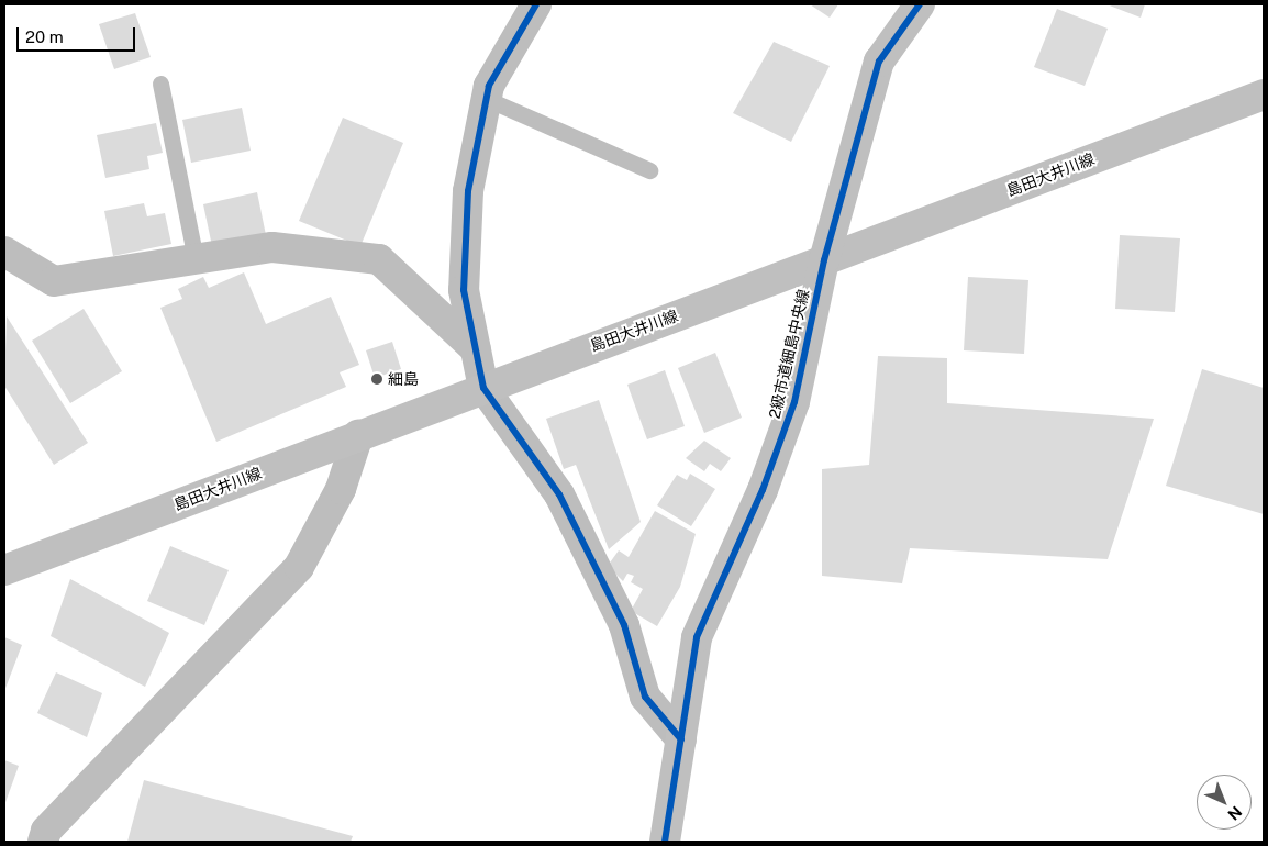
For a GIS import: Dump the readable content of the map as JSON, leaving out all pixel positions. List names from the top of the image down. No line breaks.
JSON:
{"streets":{"main road":["島田大井川線","2級市道細島中央線"]},"crossings":[["島田大井川線","2級市道細島中央線"]],"places":["細島"],"scale_bar":"20 m","north":"bottom right"}
